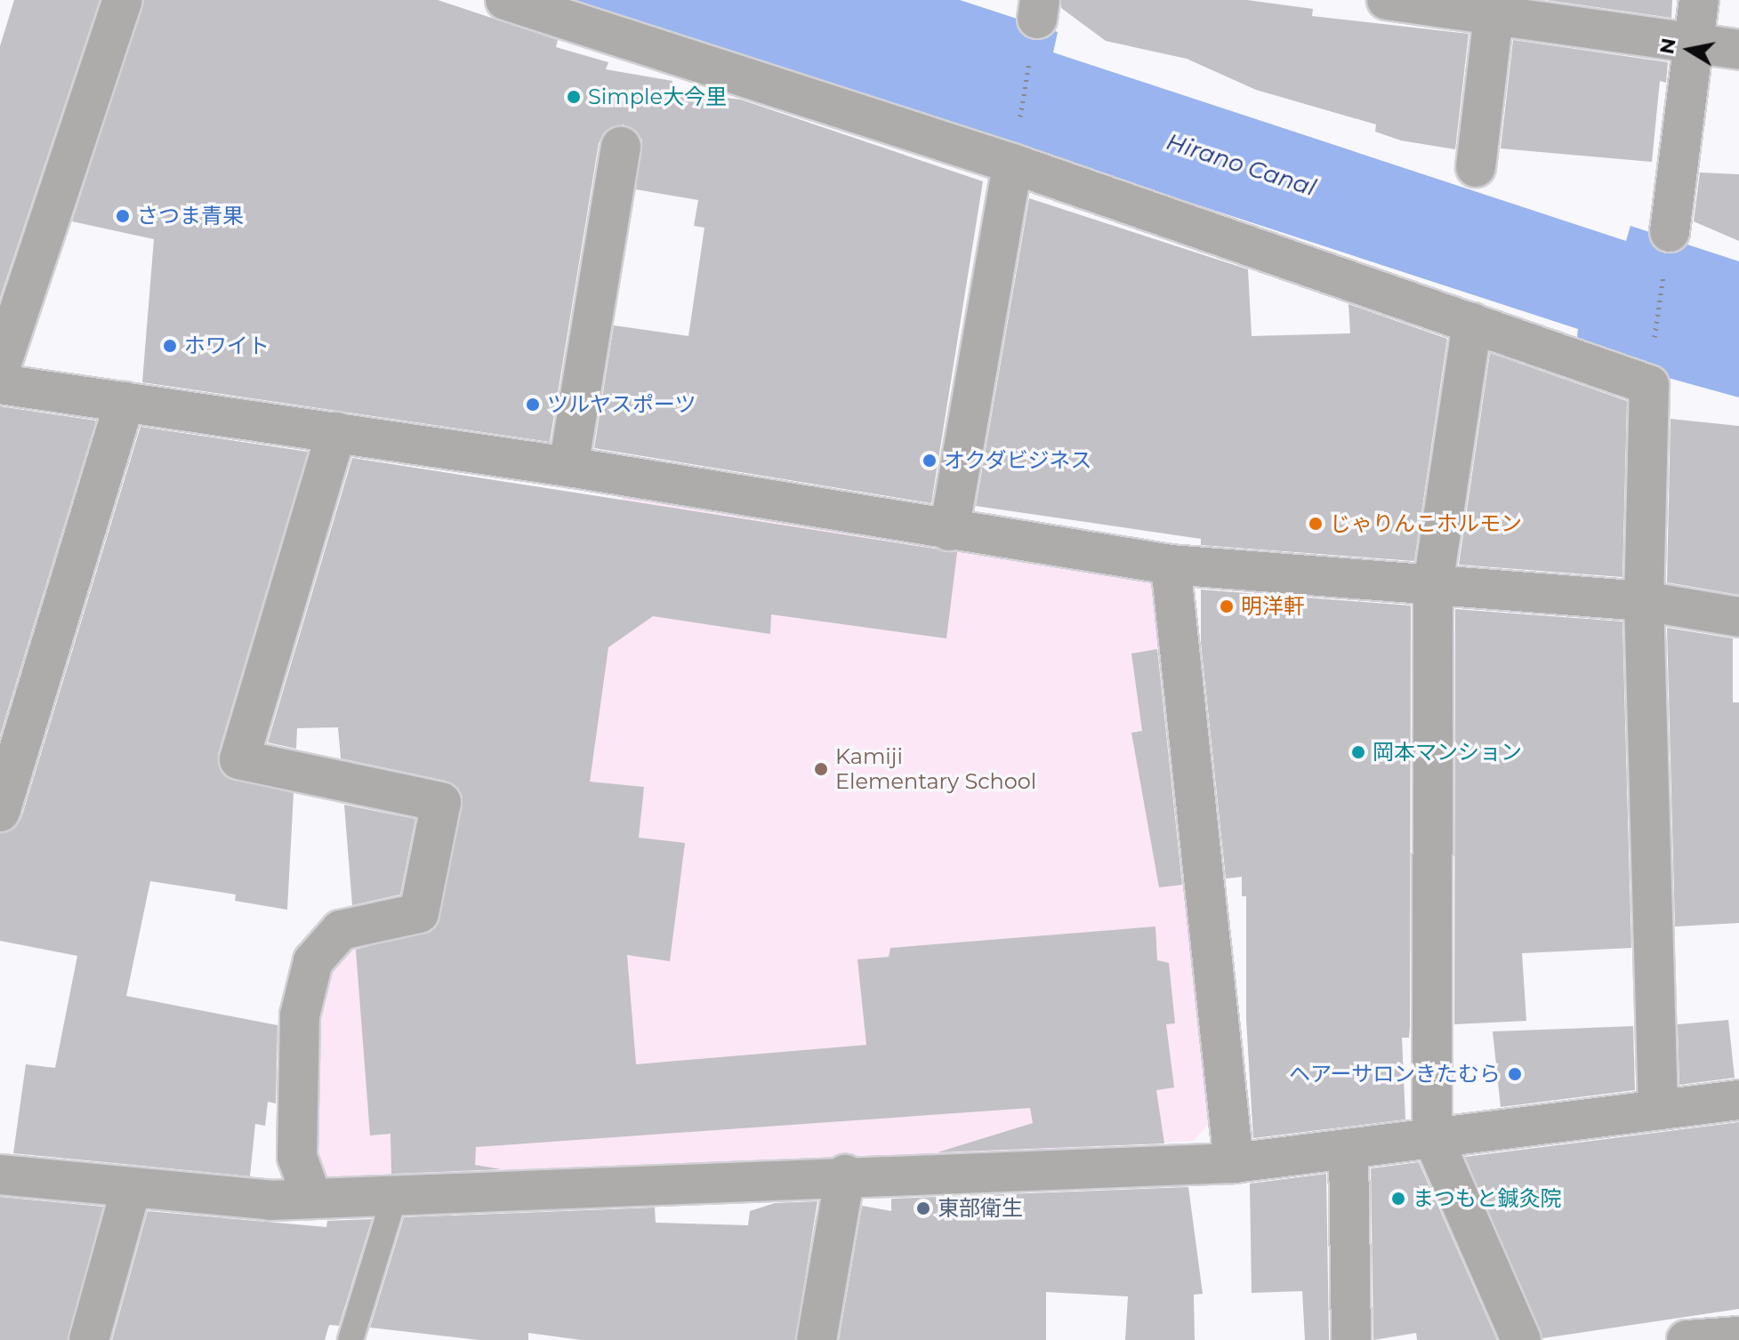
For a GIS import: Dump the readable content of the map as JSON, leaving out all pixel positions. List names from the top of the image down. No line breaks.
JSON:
{"water":["Hirano Canal"],"places":["Simple大今里","さつま青果","ホワイト","ツルヤスポーツ","オクダビジネス","じゃりんこホルモン","明洋軒","岡本マンション","Kamiji Elementary School","ヘアーサロンきたむら","まつもと鍼灸院","東部衛生"],"north":"left"}
